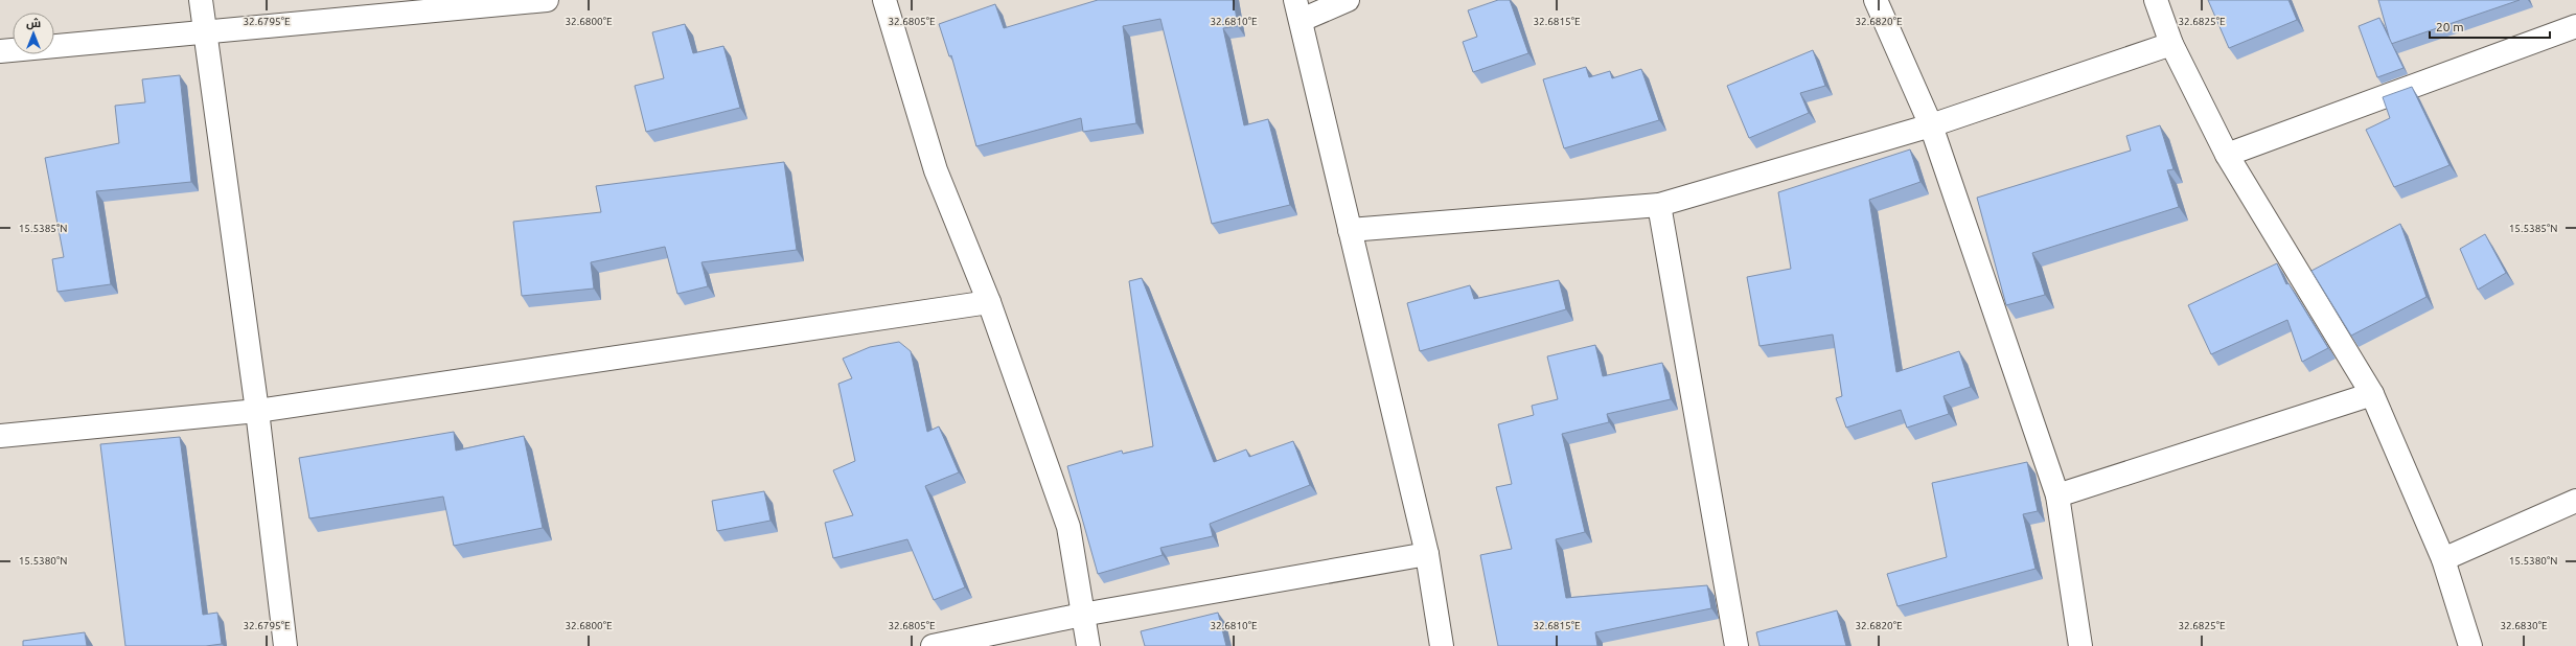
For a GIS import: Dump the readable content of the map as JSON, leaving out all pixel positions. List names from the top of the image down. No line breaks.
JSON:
{"scale_bar":"20 m","north":"top","coordinates":["32.6795°E","32.6800°E","32.6805°E","32.6810°E","32.6815°E","32.6820°E","32.6825°E","15.5385°N","15.5380°N","32.6830°E"]}
